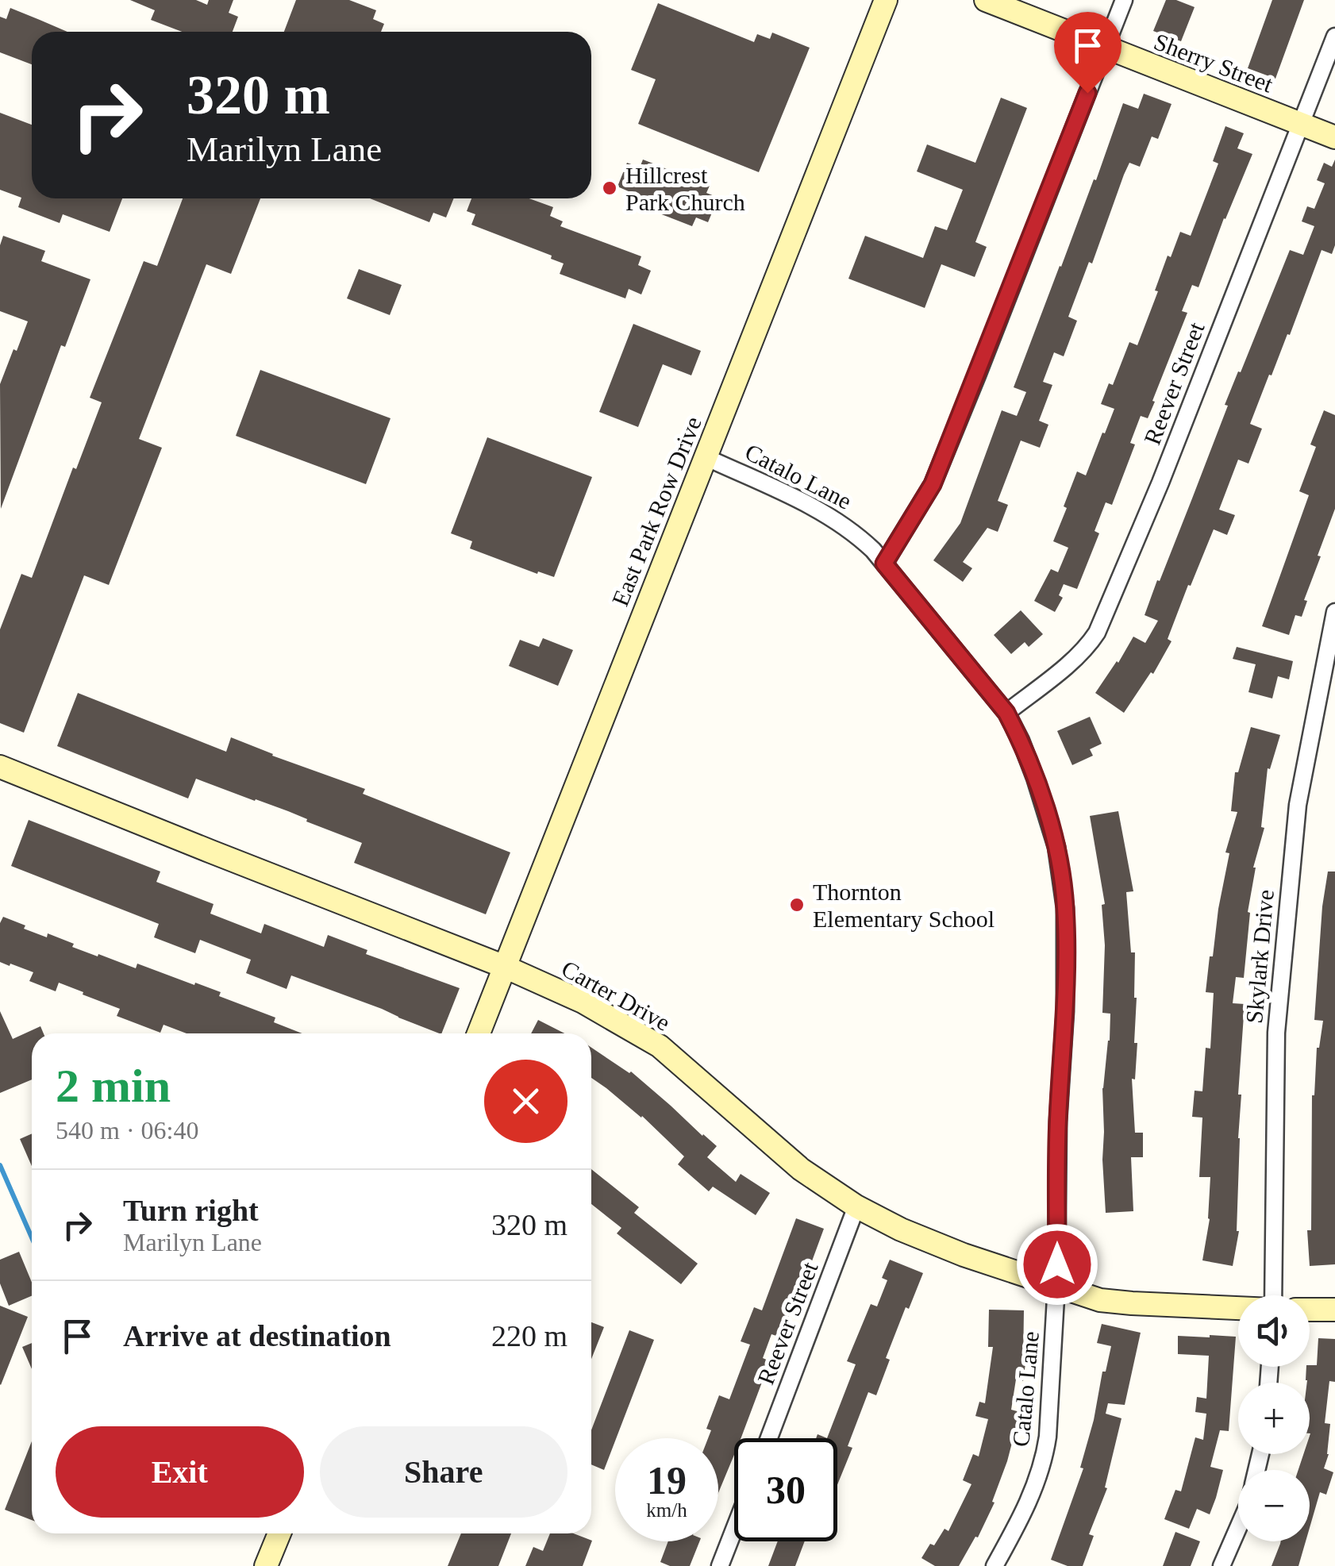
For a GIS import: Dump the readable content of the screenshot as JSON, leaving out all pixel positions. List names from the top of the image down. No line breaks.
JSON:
{"streets":{"street":["Sherry Street","Reever Street","Catalo Lane","East Park Row Drive","Skylark Drive","Carter Drive"]},"crossings":[["Sherry Street","Reever Street"],["Reever Street","Catalo Lane"],["Reever Street","Carter Drive"],["Catalo Lane","East Park Row Drive"],["Catalo Lane","Carter Drive"],["East Park Row Drive","Carter Drive"]],"places":["Hillcrest Park Church","Thornton Elementary School"],"page":{"turn":["320 m","Marilyn Lane"],"heading":["2 min","540 m · 06:40"],"list":[{"name":"Turn right","note":"Marilyn Lane","value":"320 m"},{"name":"Arrive at destination","value":"220 m"}],"map_buttons":["+","−"],"buttons":["Exit","Share"],"speed":"19 km/h","limit":"30"}}
